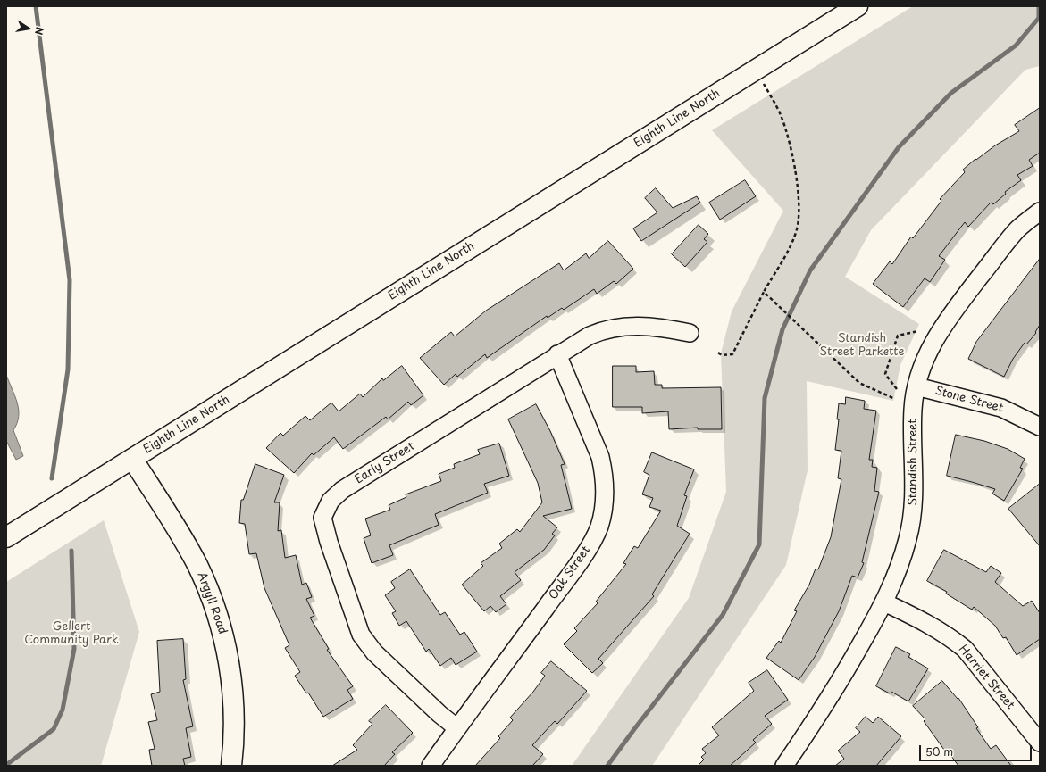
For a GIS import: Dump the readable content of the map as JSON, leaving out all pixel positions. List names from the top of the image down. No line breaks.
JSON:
{"streets":{"street":["Eighth Line North","Stone Street","Standish Street","Early Street","Oak Street","Argyll Road","Harriet Street"]},"crossings":[["Eighth Line North","Argyll Road"],["Stone Street","Standish Street"],["Standish Street","Harriet Street"],["Early Street","Oak Street"]],"parks":["Standish Street Parkette","Gellert Community Park"],"scale_bar":"50 m","north":"right"}
